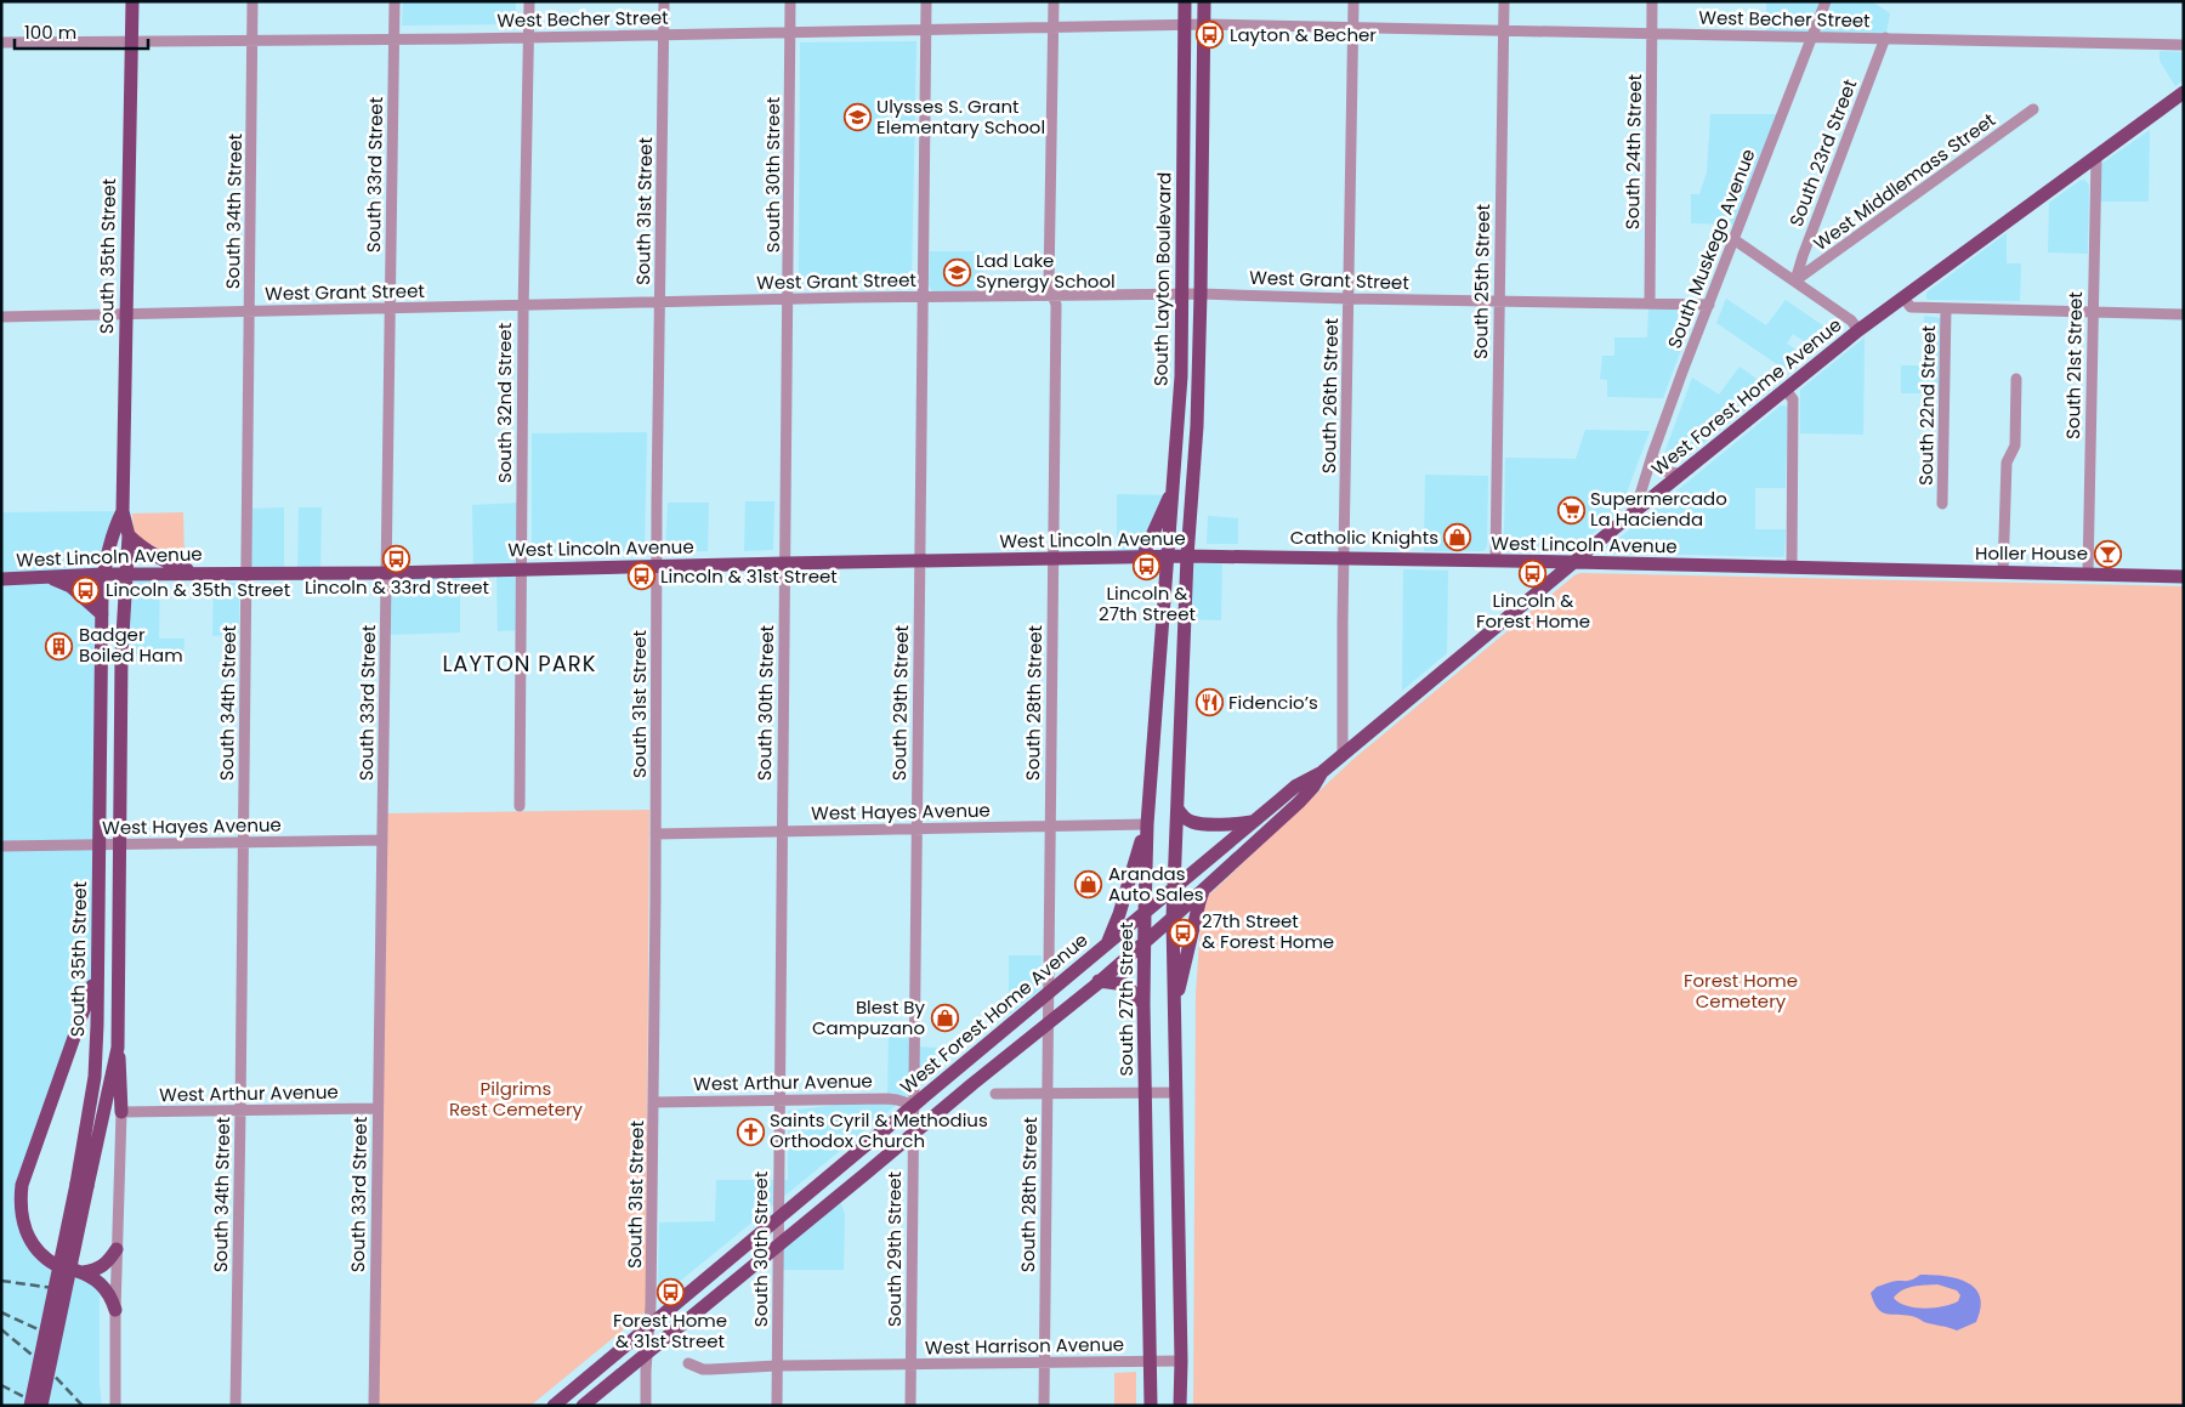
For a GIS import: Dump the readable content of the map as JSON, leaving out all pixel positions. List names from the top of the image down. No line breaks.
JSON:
{"streets":{"main road":["South 35th Street","South Layton Boulevard","West Forest Home Avenue","West Lincoln Avenue","South 27th Street"],"street":["West Becher Street","South 24th Street","South 23rd Street","South 33rd Street","South 30th Street","West Middlemass Street","South 34th Street","South 31st Street","South Muskego Avenue","West Grant Street","South 25th Street","South 21st Street","South 26th Street","South 32nd Street","South 22nd Street","South 29th Street","South 28th Street","West Hayes Avenue","West Arthur Avenue","West Harrison Avenue"]},"crossings":[["West Becher Street","South 24th Street"],["West Becher Street","South 23rd Street"],["West Becher Street","South 33rd Street"],["West Becher Street","South 30th Street"],["West Becher Street","South 34th Street"],["West Becher Street","South 31st Street"],["West Becher Street","South Muskego Avenue"],["West Becher Street","South 35th Street"],["West Becher Street","South Layton Boulevard"],["West Becher Street","South 25th Street"],["West Becher Street","South 26th Street"],["West Becher Street","South 32nd Street"],["West Becher Street","South 29th Street"],["West Becher Street","South 28th Street"],["South 24th Street","West Grant Street"],["South 23rd Street","West Middlemass Street"],["South 33rd Street","West Grant Street"],["South 33rd Street","West Lincoln Avenue"],["South 33rd Street","West Hayes Avenue"],["South 33rd Street","West Arthur Avenue"],["South 30th Street","West Grant Street"],["South 30th Street","West Forest Home Avenue"],["South 30th Street","West Lincoln Avenue"],["South 30th Street","West Hayes Avenue"],["South 30th Street","West Arthur Avenue"],["South 30th Street","West Harrison Avenue"],["South 34th Street","West Grant Street"],["South 34th Street","West Lincoln Avenue"],["South 34th Street","West Hayes Avenue"],["South 34th Street","West Arthur Avenue"],["South 31st Street","West Grant Street"],["South 31st Street","West Forest Home Avenue"],["South 31st Street","West Lincoln Avenue"],["South 31st Street","West Hayes Avenue"],["South 31st Street","West Arthur Avenue"],["South Muskego Avenue","West Grant Street"],["South Muskego Avenue","West Forest Home Avenue"],["South 35th Street","West Grant Street"],["South 35th Street","West Lincoln Avenue"],["South 35th Street","West Hayes Avenue"],["South Layton Boulevard","West Grant Street"],["South Layton Boulevard","West Lincoln Avenue"],["South Layton Boulevard","South 27th Street"],["West Grant Street","South 25th Street"],["West Grant Street","South 26th Street"],["West Grant Street","South 32nd Street"],["West Grant Street","South 29th Street"],["West Grant Street","South 28th Street"],["South 25th Street","West Lincoln Avenue"],["South 21st Street","West Forest Home Avenue"],["South 21st Street","West Lincoln Avenue"],["South 26th Street","West Forest Home Avenue"],["South 26th Street","West Lincoln Avenue"],["West Forest Home Avenue","West Lincoln Avenue"],["West Forest Home Avenue","South 29th Street"],["West Forest Home Avenue","South 28th Street"],["West Forest Home Avenue","South 27th Street"],["West Forest Home Avenue","West Arthur Avenue"],["South 32nd Street","West Lincoln Avenue"],["West Lincoln Avenue","South 29th Street"],["West Lincoln Avenue","South 28th Street"],["West Lincoln Avenue","South 27th Street"],["South 29th Street","West Hayes Avenue"],["South 29th Street","West Arthur Avenue"],["South 29th Street","West Harrison Avenue"],["South 28th Street","West Hayes Avenue"],["South 28th Street","West Harrison Avenue"],["West Hayes Avenue","South 27th Street"],["South 27th Street","West Harrison Avenue"]],"districts":["LAYTON PARK"],"parks":["Forest Home Cemetery","Pilgrims Rest Cemetery"],"places":{"bus stop":["Layton & Becher","Lincoln & 33rd Street","Lincoln & 27th Street","Lincoln & Forest Home","Lincoln & 31st Street","Lincoln & 35th Street","27th Street & Forest Home","Forest Home & 31st Street"],"school or university":["Ulysses S. Grant Elementary School","Lad Lake Synergy School"],"supermarket":["Supermercado La Hacienda"],"shop":["Catholic Knights","Arandas Auto Sales","Blest By Campuzano"],"bar":["Holler House"],"building":["Badger Boiled Ham"],"restaurant":["Fidencio’s"],"church":["Saints Cyril & Methodius Orthodox Church"]},"scale_bar":"100 m"}
